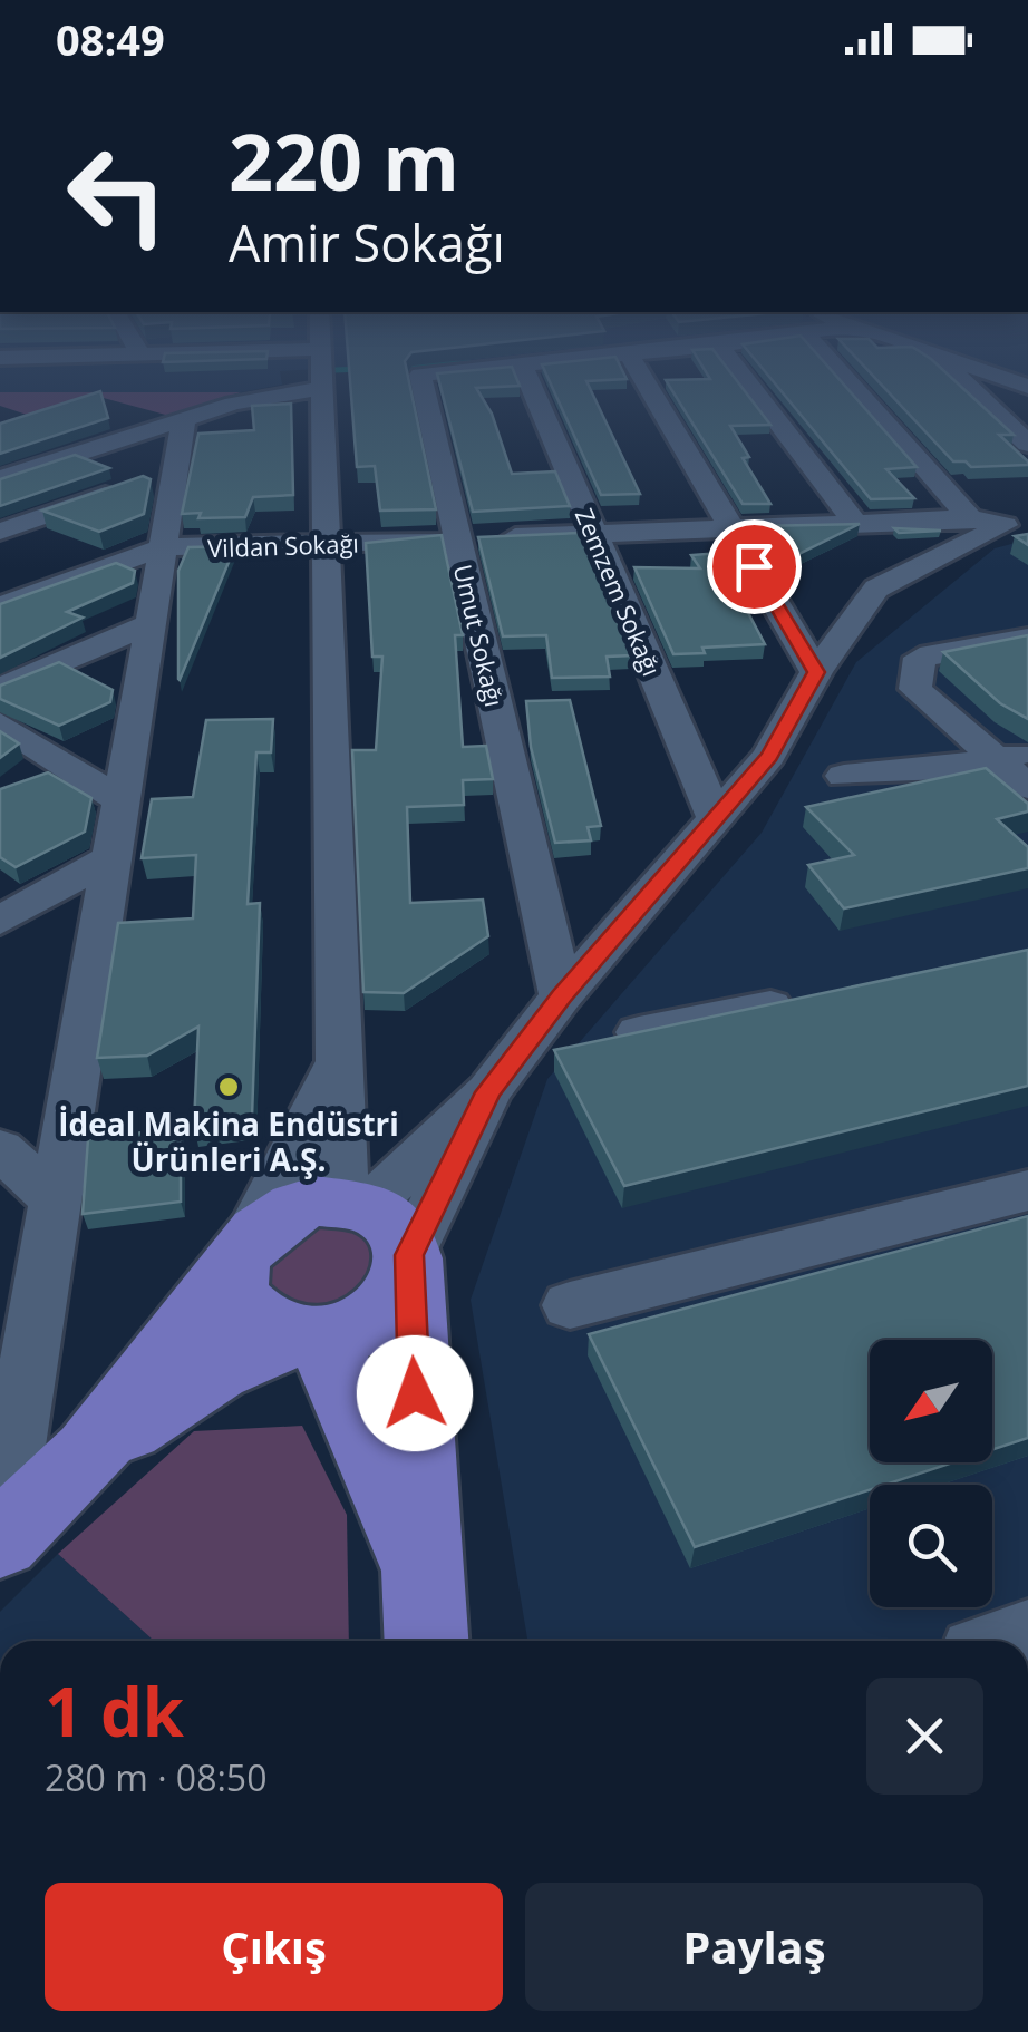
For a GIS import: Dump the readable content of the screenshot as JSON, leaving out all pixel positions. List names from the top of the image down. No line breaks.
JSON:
{"streets":{"street":["Vildan Sokağı","Zemzem Sokağı","Umut Sokağı"]},"crossings":[["Vildan Sokağı","Zemzem Sokağı"],["Vildan Sokağı","Umut Sokağı"]],"places":["İdeal Makina Endüstri Ürünleri A.Ş."],"north":"bottom left","page":{"status":"08:49","turn":["220 m","Amir Sokağı"],"heading":["1 dk","280 m · 08:50"],"buttons":["Çıkış","Paylaş"]}}
